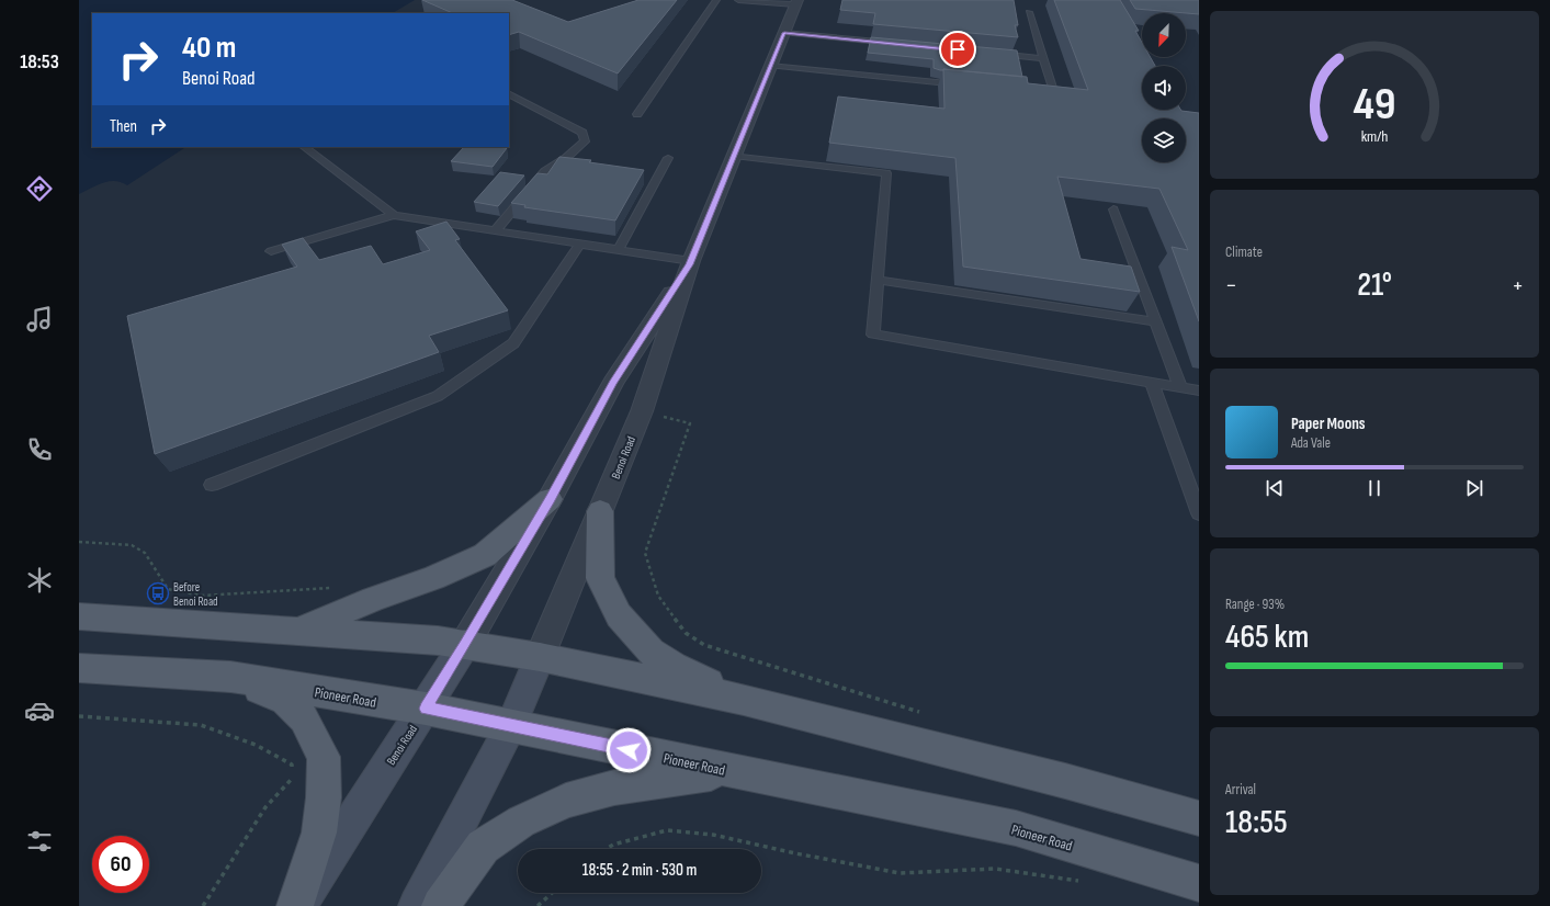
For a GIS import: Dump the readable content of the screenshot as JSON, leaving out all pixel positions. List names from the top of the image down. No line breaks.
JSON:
{"streets":{"main road":["Benoi Road","Pioneer Road"]},"crossings":[["Benoi Road","Pioneer Road"]],"places":{"bus stop":["Before Benoi Road"]},"north":"bottom left","page":{"tabs":"18:53","turn":["40 m","Benoi Road"],"then":"Then","tile":["Climate",["Range · 93%","465 km"],["Arrival","18:55"]],"heat":["−","21°","+"],"song":["Paper Moons","Ada Vale"],"limit":"60","trip":"18:55 · 2 min · 530 m","gauge":["49","km/h"]}}
